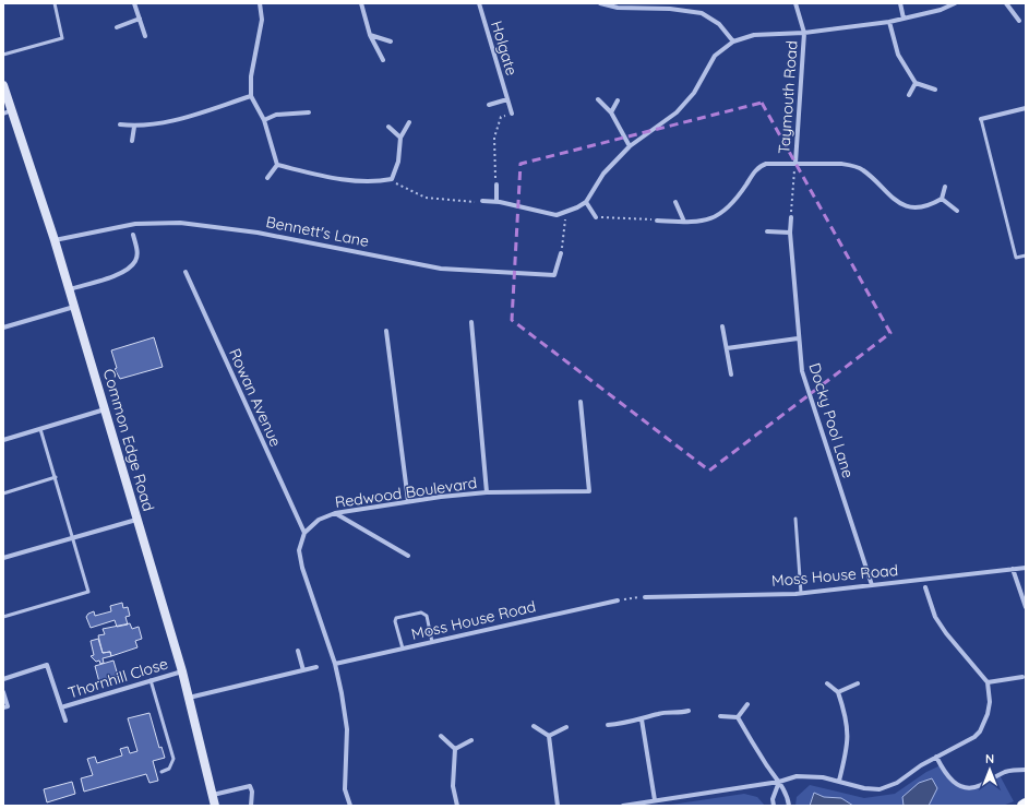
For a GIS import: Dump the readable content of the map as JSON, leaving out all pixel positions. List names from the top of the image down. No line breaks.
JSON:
{"streets":{"main road":["Common Edge Road"],"street":["Holgate","Taymouth Road","Bennett's Lane","Rowan Avenue","Docky Pool Lane","Redwood Boulevard","Moss House Road","Thornhill Close"]},"crossings":[["Bennett's Lane","Common Edge Road"],["Rowan Avenue","Redwood Boulevard"],["Docky Pool Lane","Moss House Road"],["Common Edge Road","Thornhill Close"]],"north":"top"}
